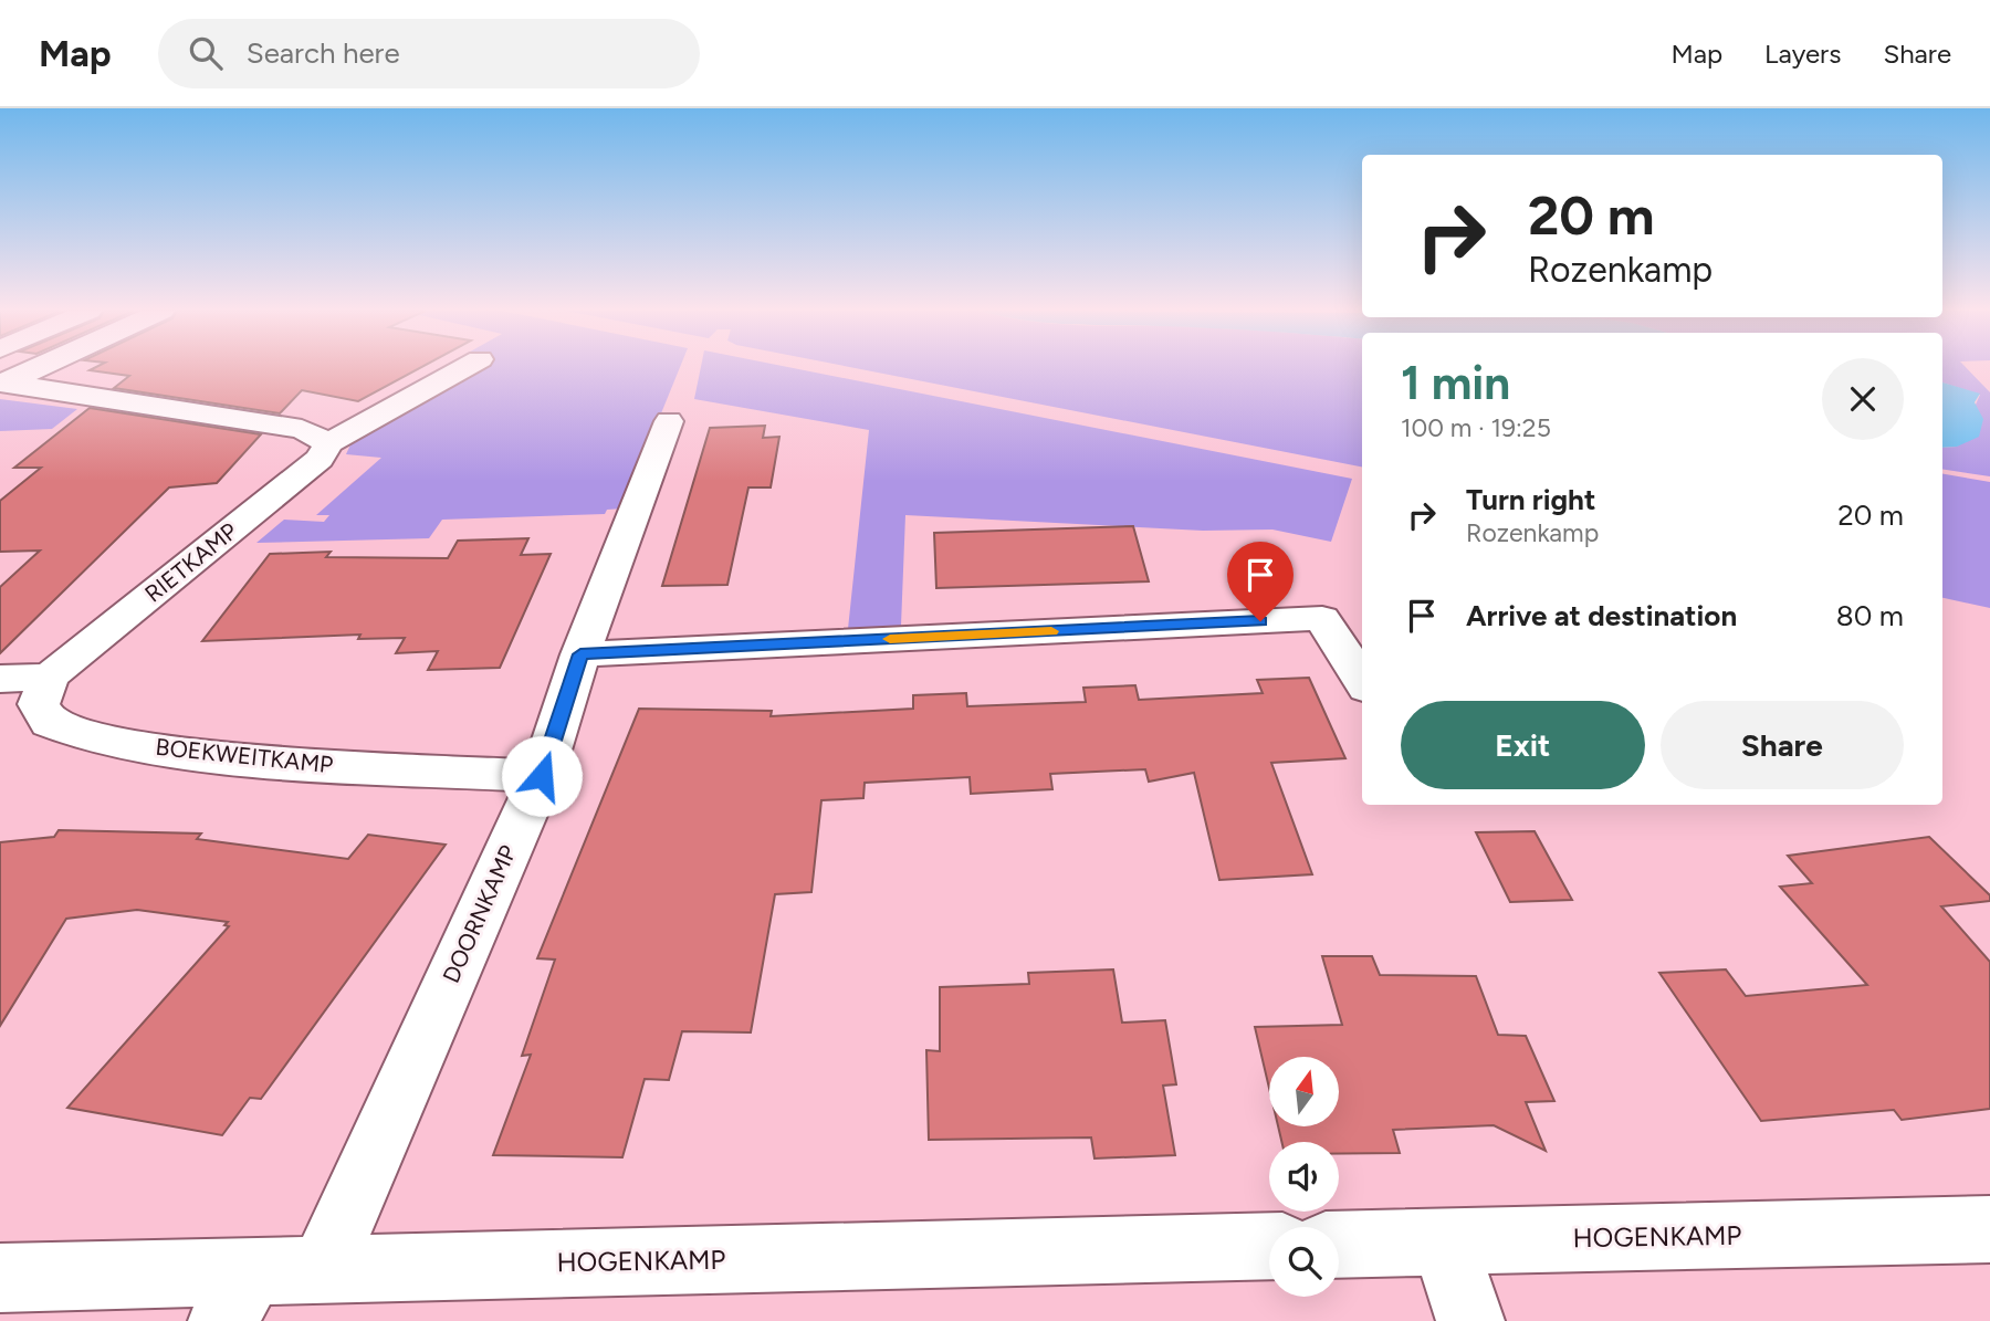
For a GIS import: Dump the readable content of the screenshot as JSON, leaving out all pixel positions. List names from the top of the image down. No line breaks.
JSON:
{"streets":{"street":["RIETKAMP","BOEKWEITKAMP","DOORNKAMP","HOGENKAMP"]},"crossings":[["RIETKAMP","BOEKWEITKAMP"],["BOEKWEITKAMP","DOORNKAMP"],["DOORNKAMP","HOGENKAMP"]],"north":"top","page":{"header":"Map","search":"Search here","nav":["Map","Layers","Share"],"turn":["20 m","Rozenkamp"],"heading":["1 min","100 m · 19:25"],"list":[{"name":"Turn right","note":"Rozenkamp","value":"20 m"},{"name":"Arrive at destination","value":"80 m"}],"buttons":["Exit","Share"]}}
